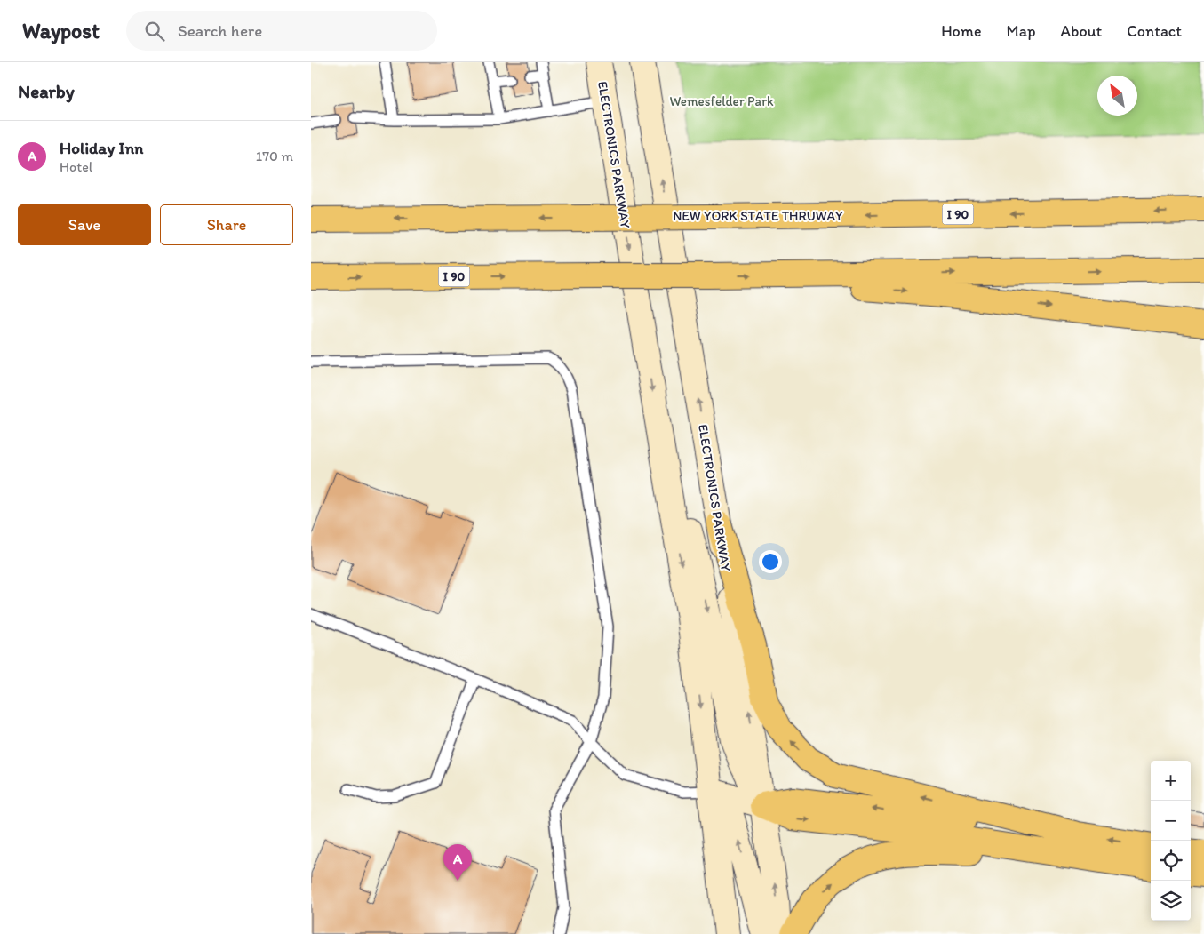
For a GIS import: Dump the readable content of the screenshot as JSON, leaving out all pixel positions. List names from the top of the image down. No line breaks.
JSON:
{"streets":{"highway":["I 90","NEW YORK STATE THRUWAY"],"main road":["ELECTRONICS PARKWAY"]},"parks":["Wemesfelder Park"],"north":"top left","page":{"header":"Waypost","search":"Search here","nav":["Home","Map","About","Contact"],"heading":"Nearby","list":[{"mark":"A","name":"Holiday Inn","note":"Hotel","value":"170 m"}],"buttons":["Save","Share"],"map_buttons":["+","−"],"pins":"A"}}
